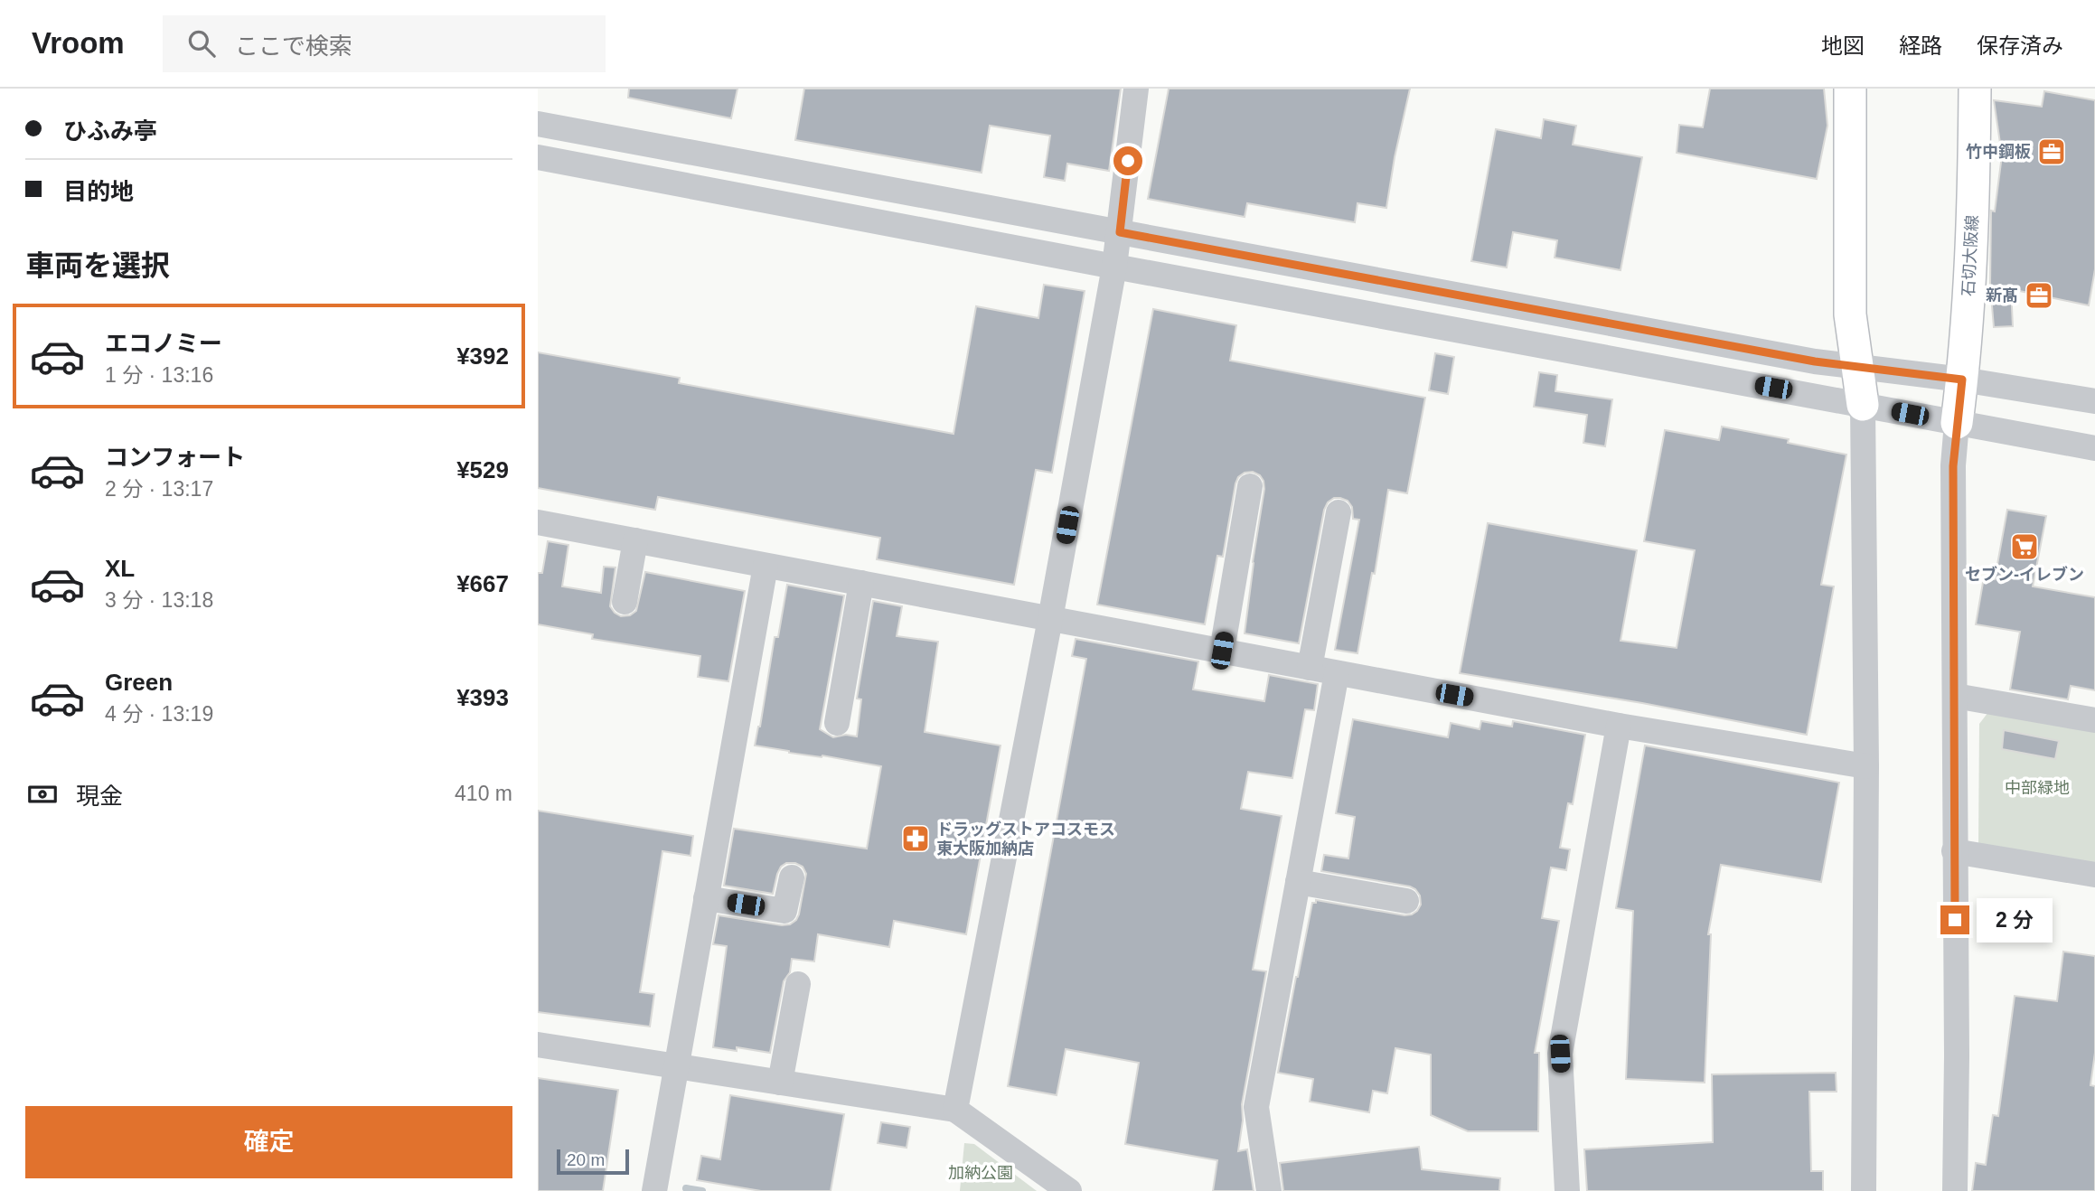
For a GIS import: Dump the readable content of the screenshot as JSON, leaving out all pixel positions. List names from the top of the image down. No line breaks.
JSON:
{"streets":{"main road":["石切大阪線"]},"parks":["中部緑地","加納公園"],"places":{"office":["竹中鋼板","新髙"],"supermarket":["セブン-イレブン"],"pharmacy":["ドラッグストアコスモス 東大阪加納店"]},"scale_bar":"20 m","page":{"header":"Vroom","search":"ここで検索","nav":["地図","経路","保存済み"],"banner":["ひふみ亭","目的地"],"heading":"車両を選択","list":[{"name":"エコノミー","note":"1 分 · 13:16","value":"¥392"},{"name":"コンフォート","note":"2 分 · 13:17","value":"¥529"},{"name":"XL","note":"3 分 · 13:18","value":"¥667"},{"name":"Green","note":"4 分 · 13:19","value":"¥393"}],"pay":["現金","410 m"],"bubble":"2 分","buttons":"確定","scale":"20 m"}}
